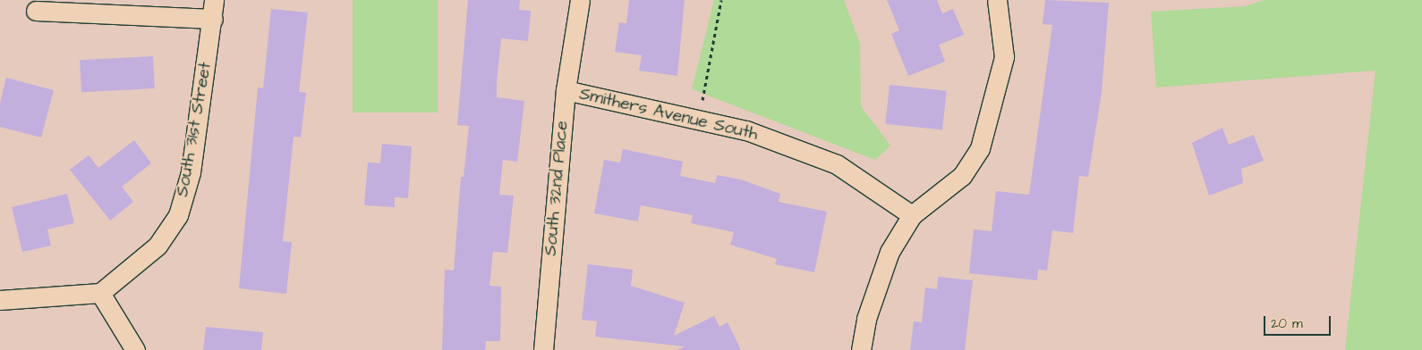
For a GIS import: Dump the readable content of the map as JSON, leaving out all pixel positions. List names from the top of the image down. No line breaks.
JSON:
{"streets":{"street":["Smithers Avenue South","South 31st Street","South 32nd Place"]},"crossings":[["Smithers Avenue South","South 32nd Place"]],"scale_bar":"20 m"}
